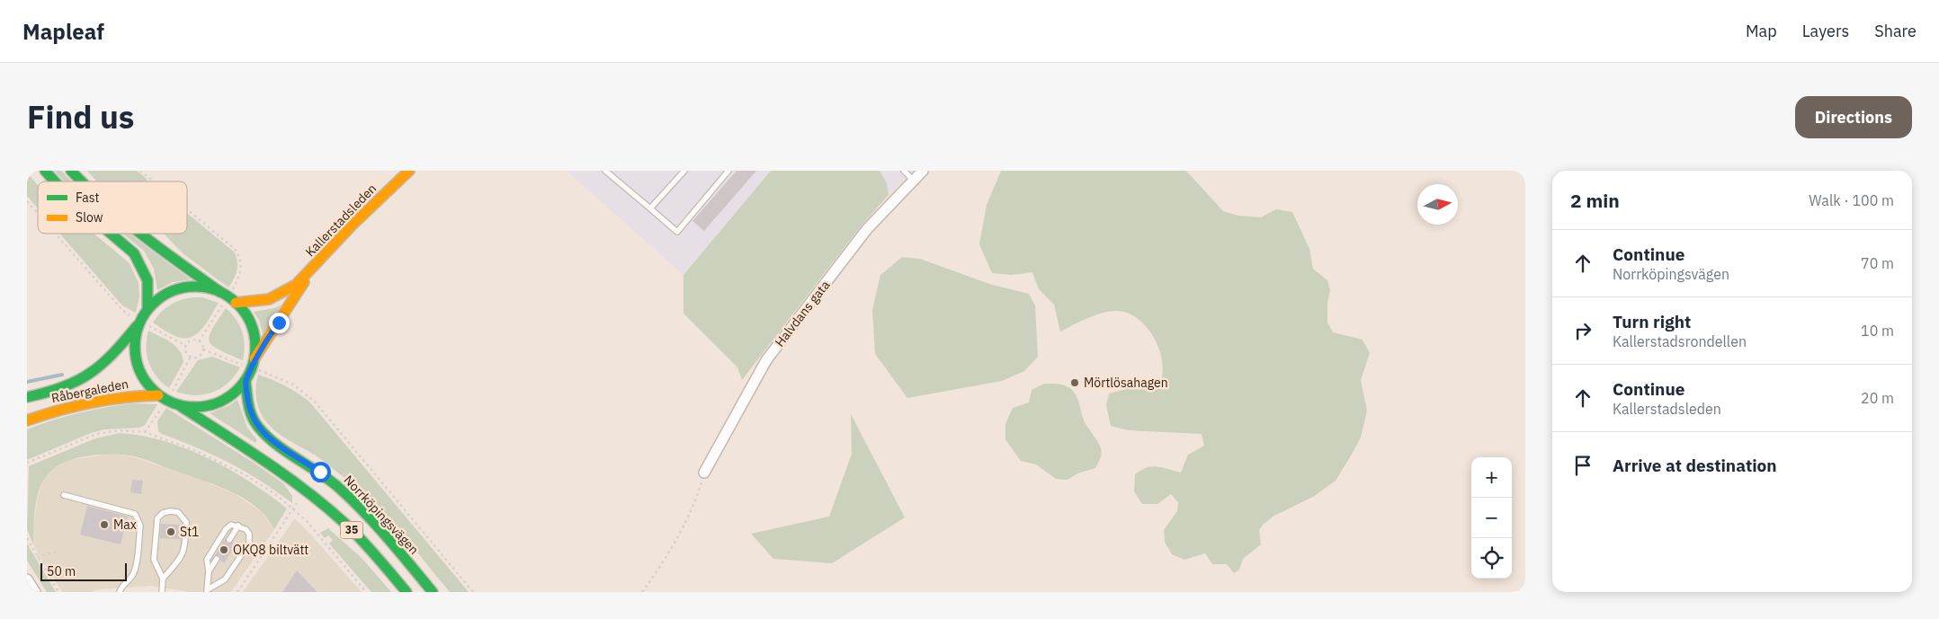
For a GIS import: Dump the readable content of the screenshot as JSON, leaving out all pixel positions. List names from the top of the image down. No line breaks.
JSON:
{"streets":{"main road":["Kallerstadsleden","Råbergaleden","Norrköpingsvägen","35"],"street":["Halvdans gata"]},"crossings":[["Kallerstadsleden","35"],["Råbergaleden","35"],["Norrköpingsvägen","35"]],"places":["Mörtlösahagen","Max","St1","OKQ8 biltvätt"],"legend":["Fast","Slow"],"scale_bar":"50 m","north":"right","page":{"header":"Mapleaf","nav":["Map","Layers","Share"],"title":"Find us","buttons":"Directions","heading":["2 min","Walk · 100 m"],"list":[["Continue","Norrköpingsvägen","70 m"],["Turn right","Kallerstadsrondellen","10 m"],["Continue","Kallerstadsleden","20 m"],"Arrive at destination"],"map_buttons":["+","−"],"scale":"50 m"}}
